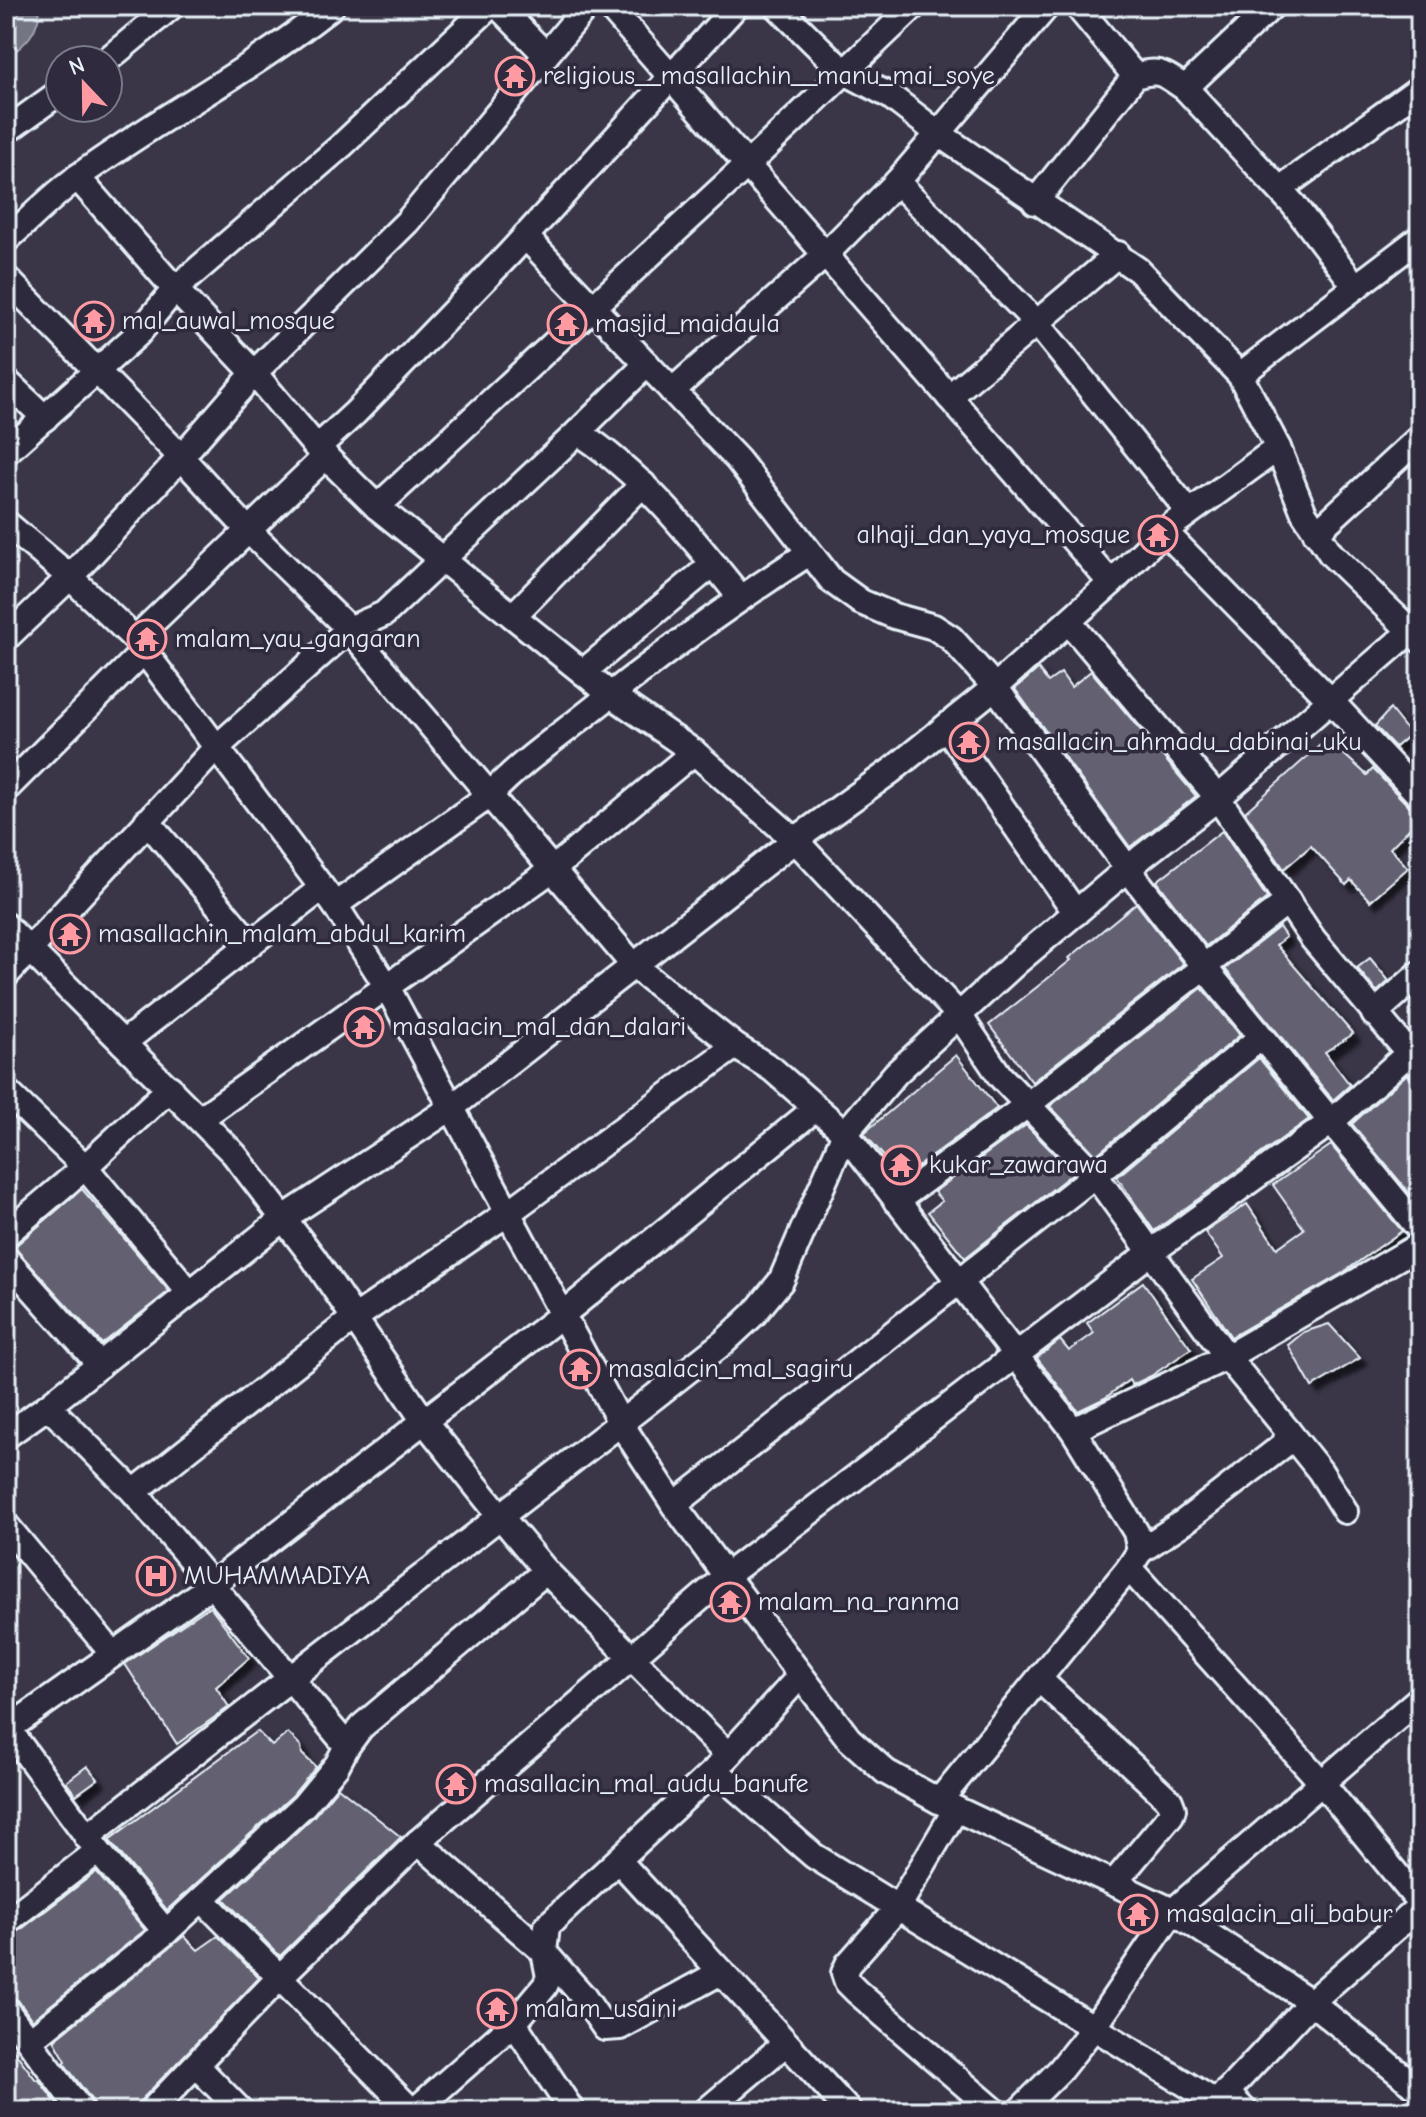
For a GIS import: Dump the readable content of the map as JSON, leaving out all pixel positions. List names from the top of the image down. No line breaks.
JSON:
{"places":{"temple":["religious__masallachin__manu_mai_soye","mal_auwal_mosque","masjid_maidaula","alhaji_dan_yaya_mosque","malam_yau_gangaran","masallacin_ahmadu_dabinai_uku","masallachin_malam_abdul_karim","masalacin_mal_dan_dalari","kukar_zawarawa","masalacin_mal_sagiru","malam_na_ranma","masallacin_mal_audu_banufe","masalacin_ali_babur","malam_usaini"],"hospital":["MUHAMMADIYA"]},"north":"top"}
